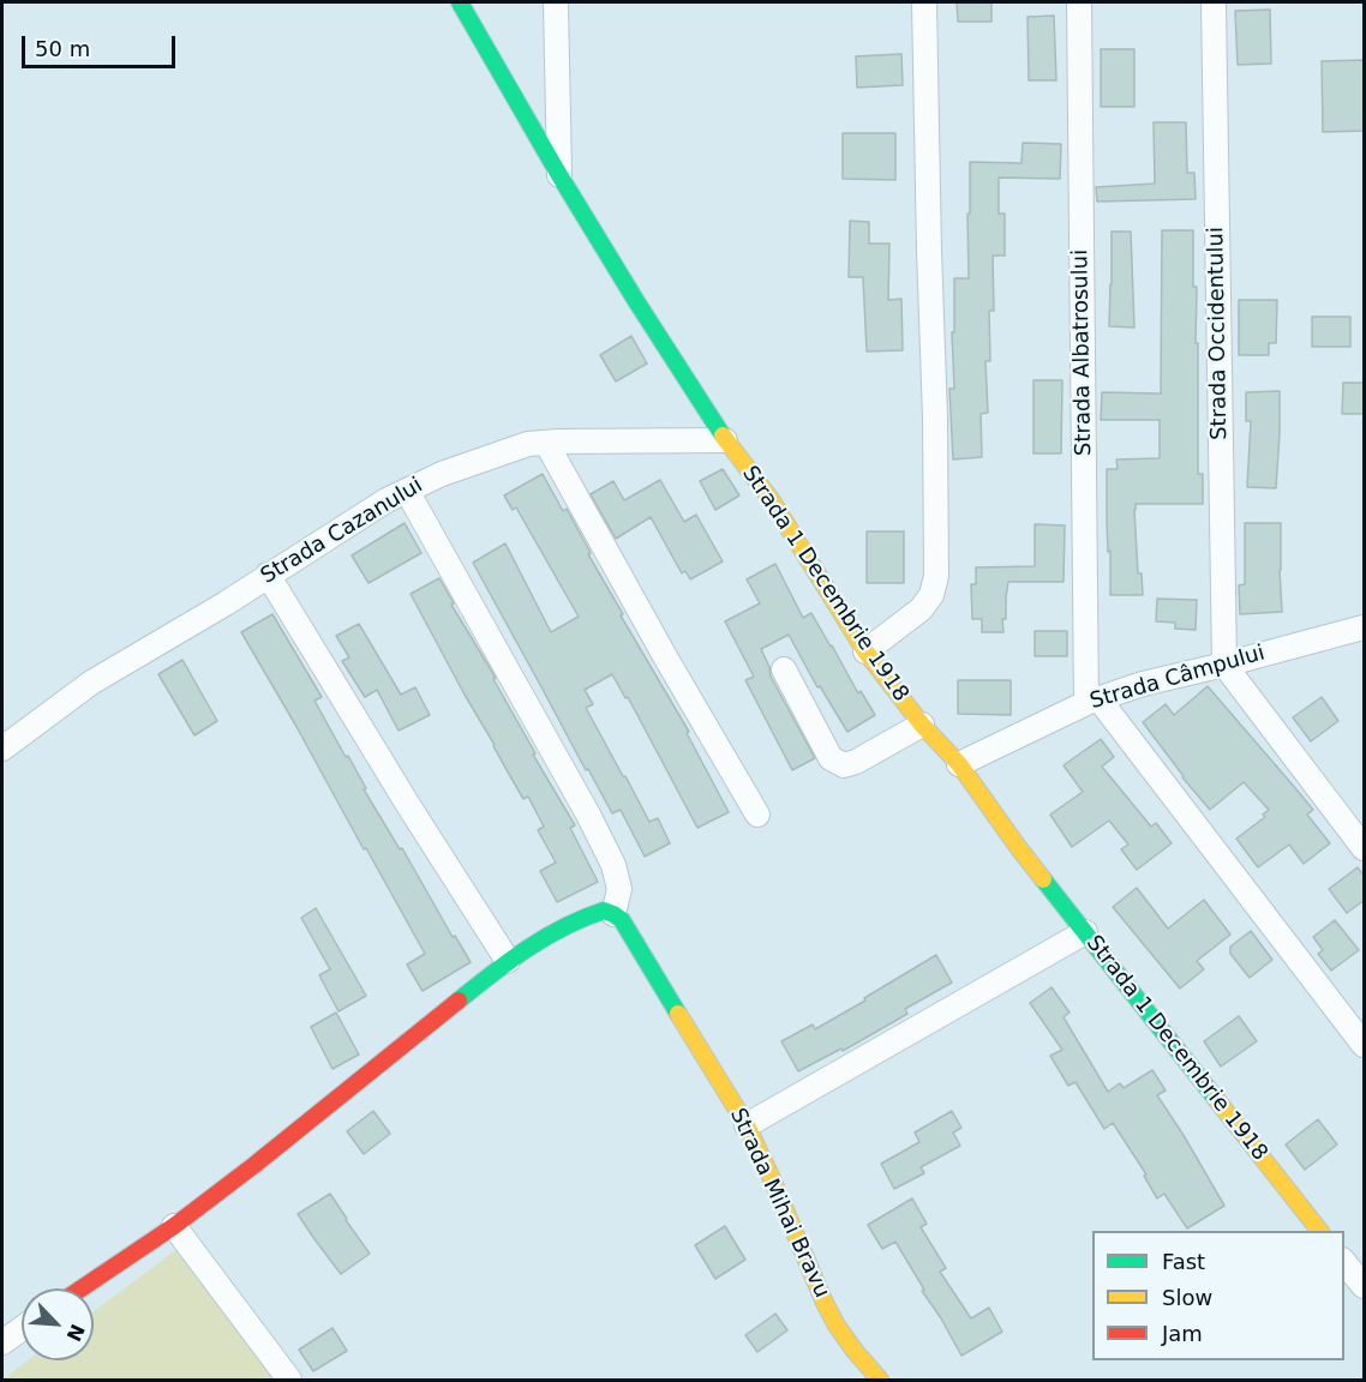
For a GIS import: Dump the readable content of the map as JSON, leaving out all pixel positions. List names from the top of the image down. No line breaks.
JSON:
{"streets":{"street":["Strada Occidentului","Strada Albatrosului","Strada Cazanului","Strada 1 Decembrie 1918","Strada Câmpului","Strada Mihai Bravu"]},"crossings":[["Strada Occidentului","Strada Câmpului"],["Strada Albatrosului","Strada Câmpului"],["Strada Cazanului","Strada 1 Decembrie 1918"],["Strada 1 Decembrie 1918","Strada Câmpului"]],"legend":["Fast","Slow","Jam"],"scale_bar":"50 m","north":"bottom right"}
